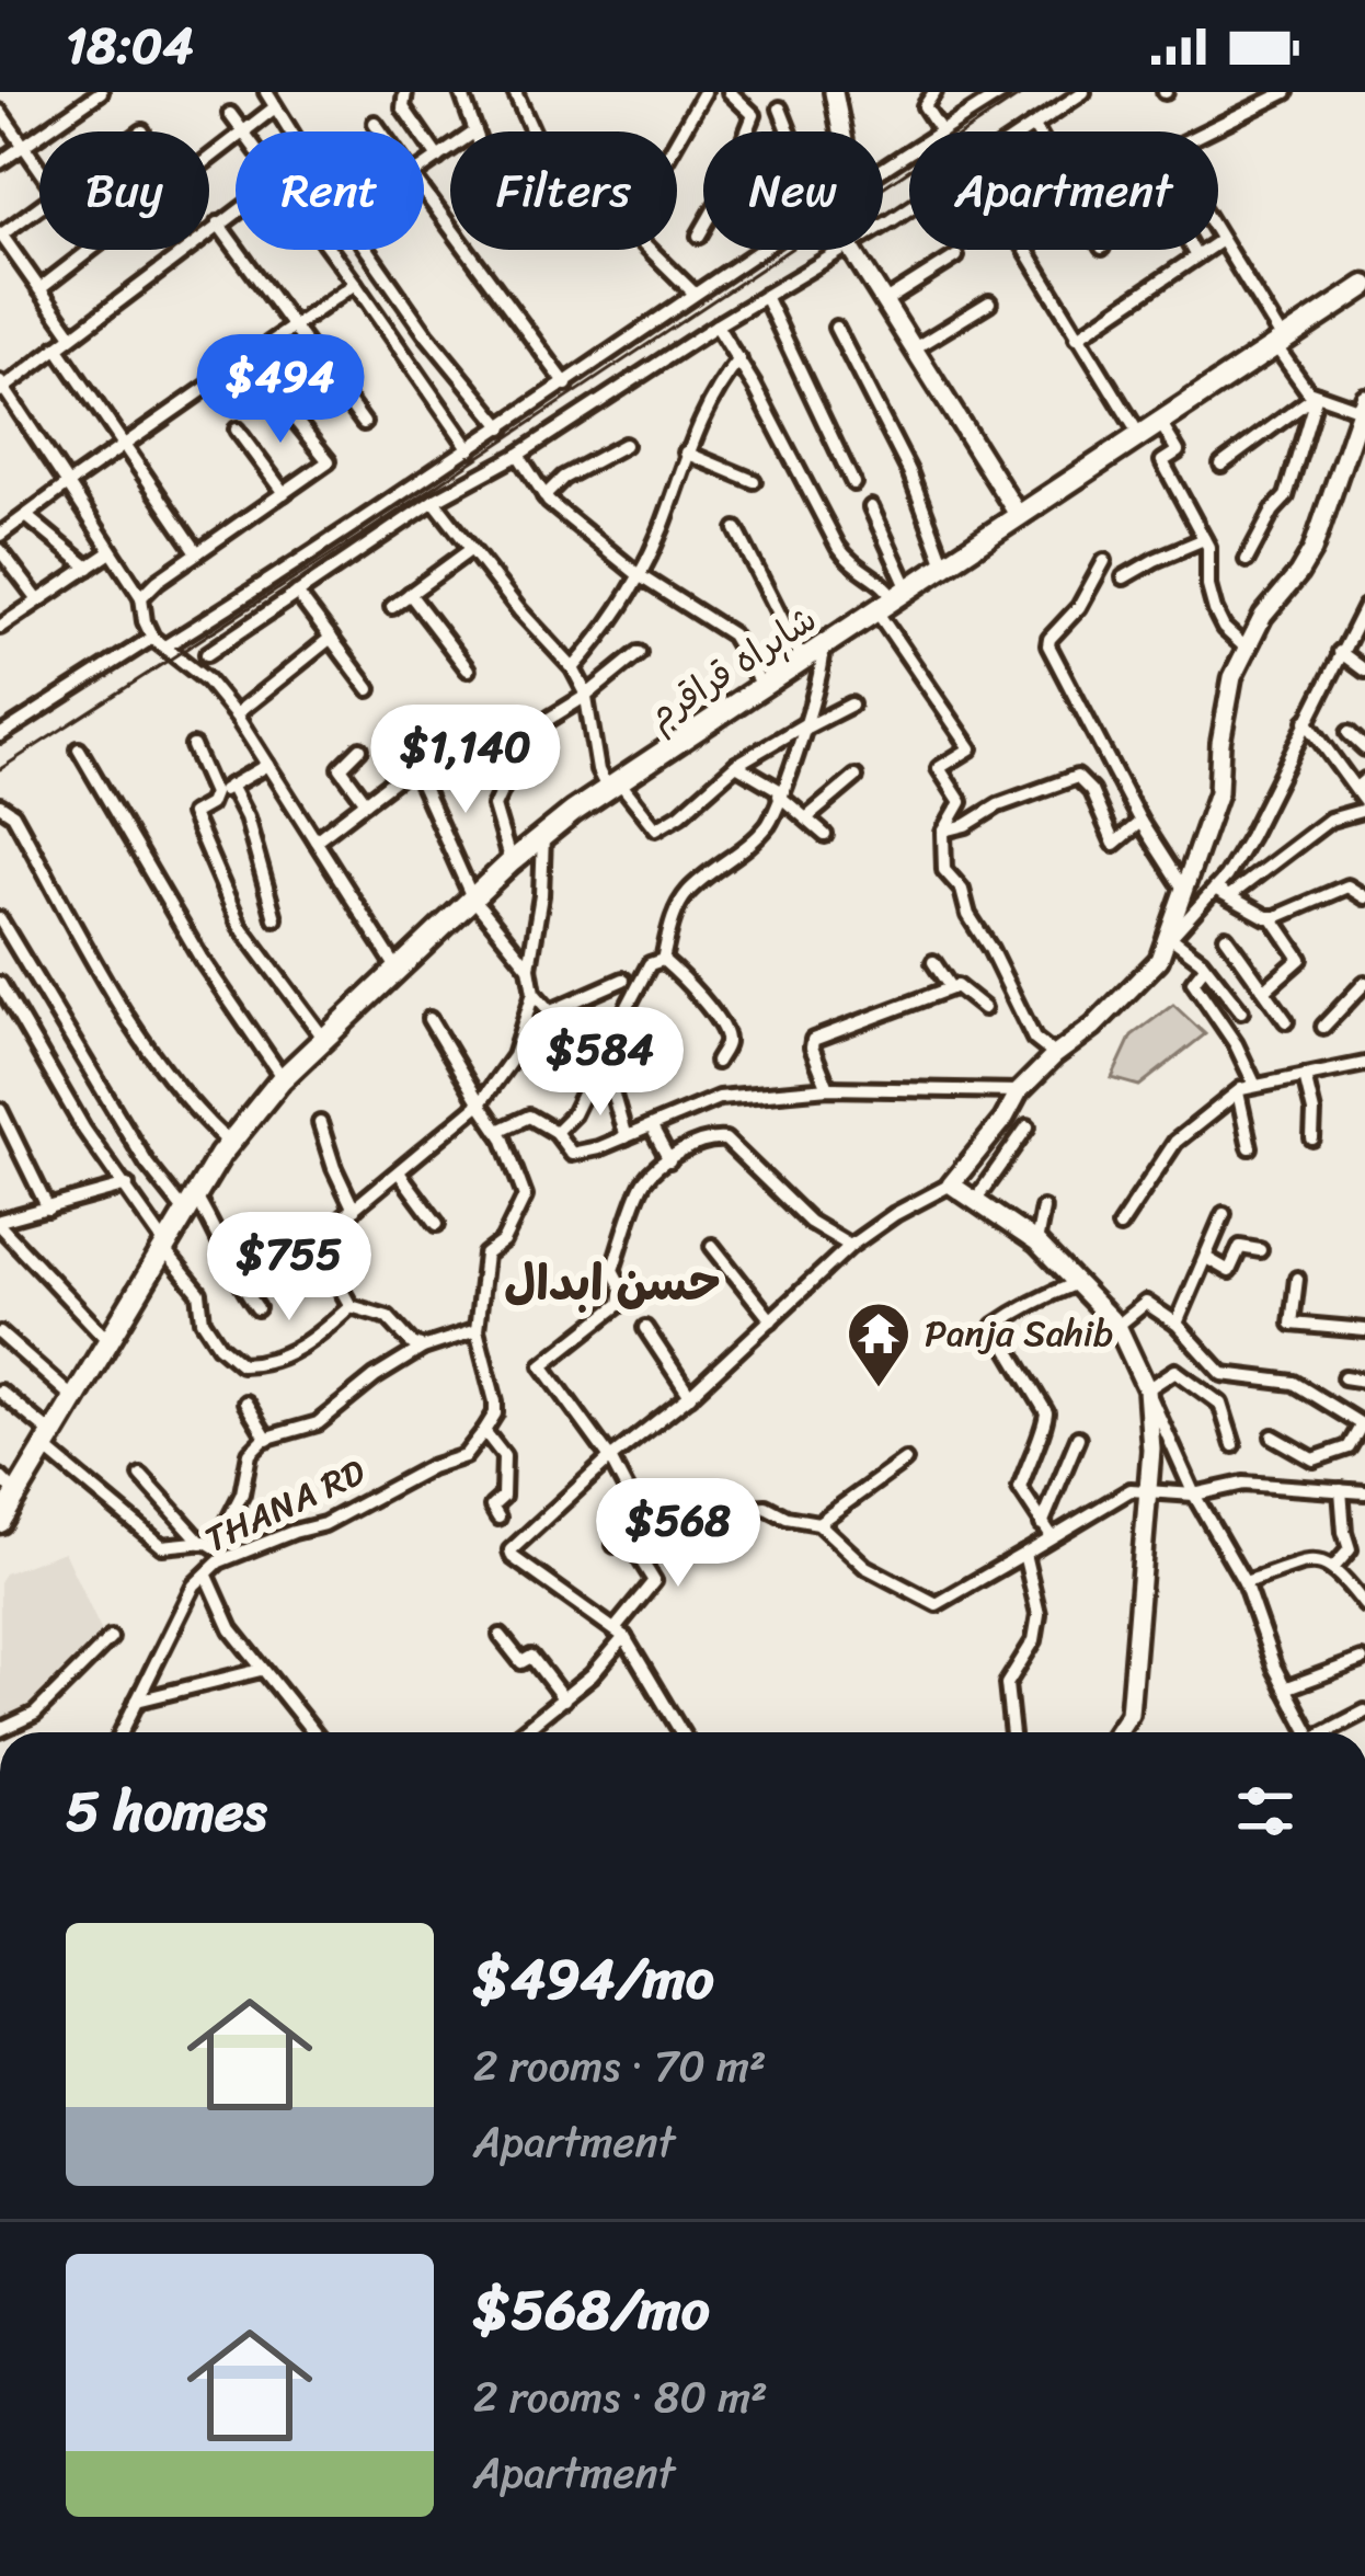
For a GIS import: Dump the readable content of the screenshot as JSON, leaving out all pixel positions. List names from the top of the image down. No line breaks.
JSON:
{"streets":{"highway":["شاہراہ قراقرم"],"street":["THANA RD"]},"districts":["حسن ابدال"],"places":{"temple":["Panja Sahib"]},"page":{"status":"18:04","chip":["Buy","Rent","Filters","New","Apartment"],"price":["$494","$1,140","$584","$755","$568"],"heading":"5 homes","list":[{"name":"$494/mo","note":"2 rooms · 70 m² · Apartment"},{"name":"$568/mo","note":"2 rooms · 80 m² · Apartment"}]}}
